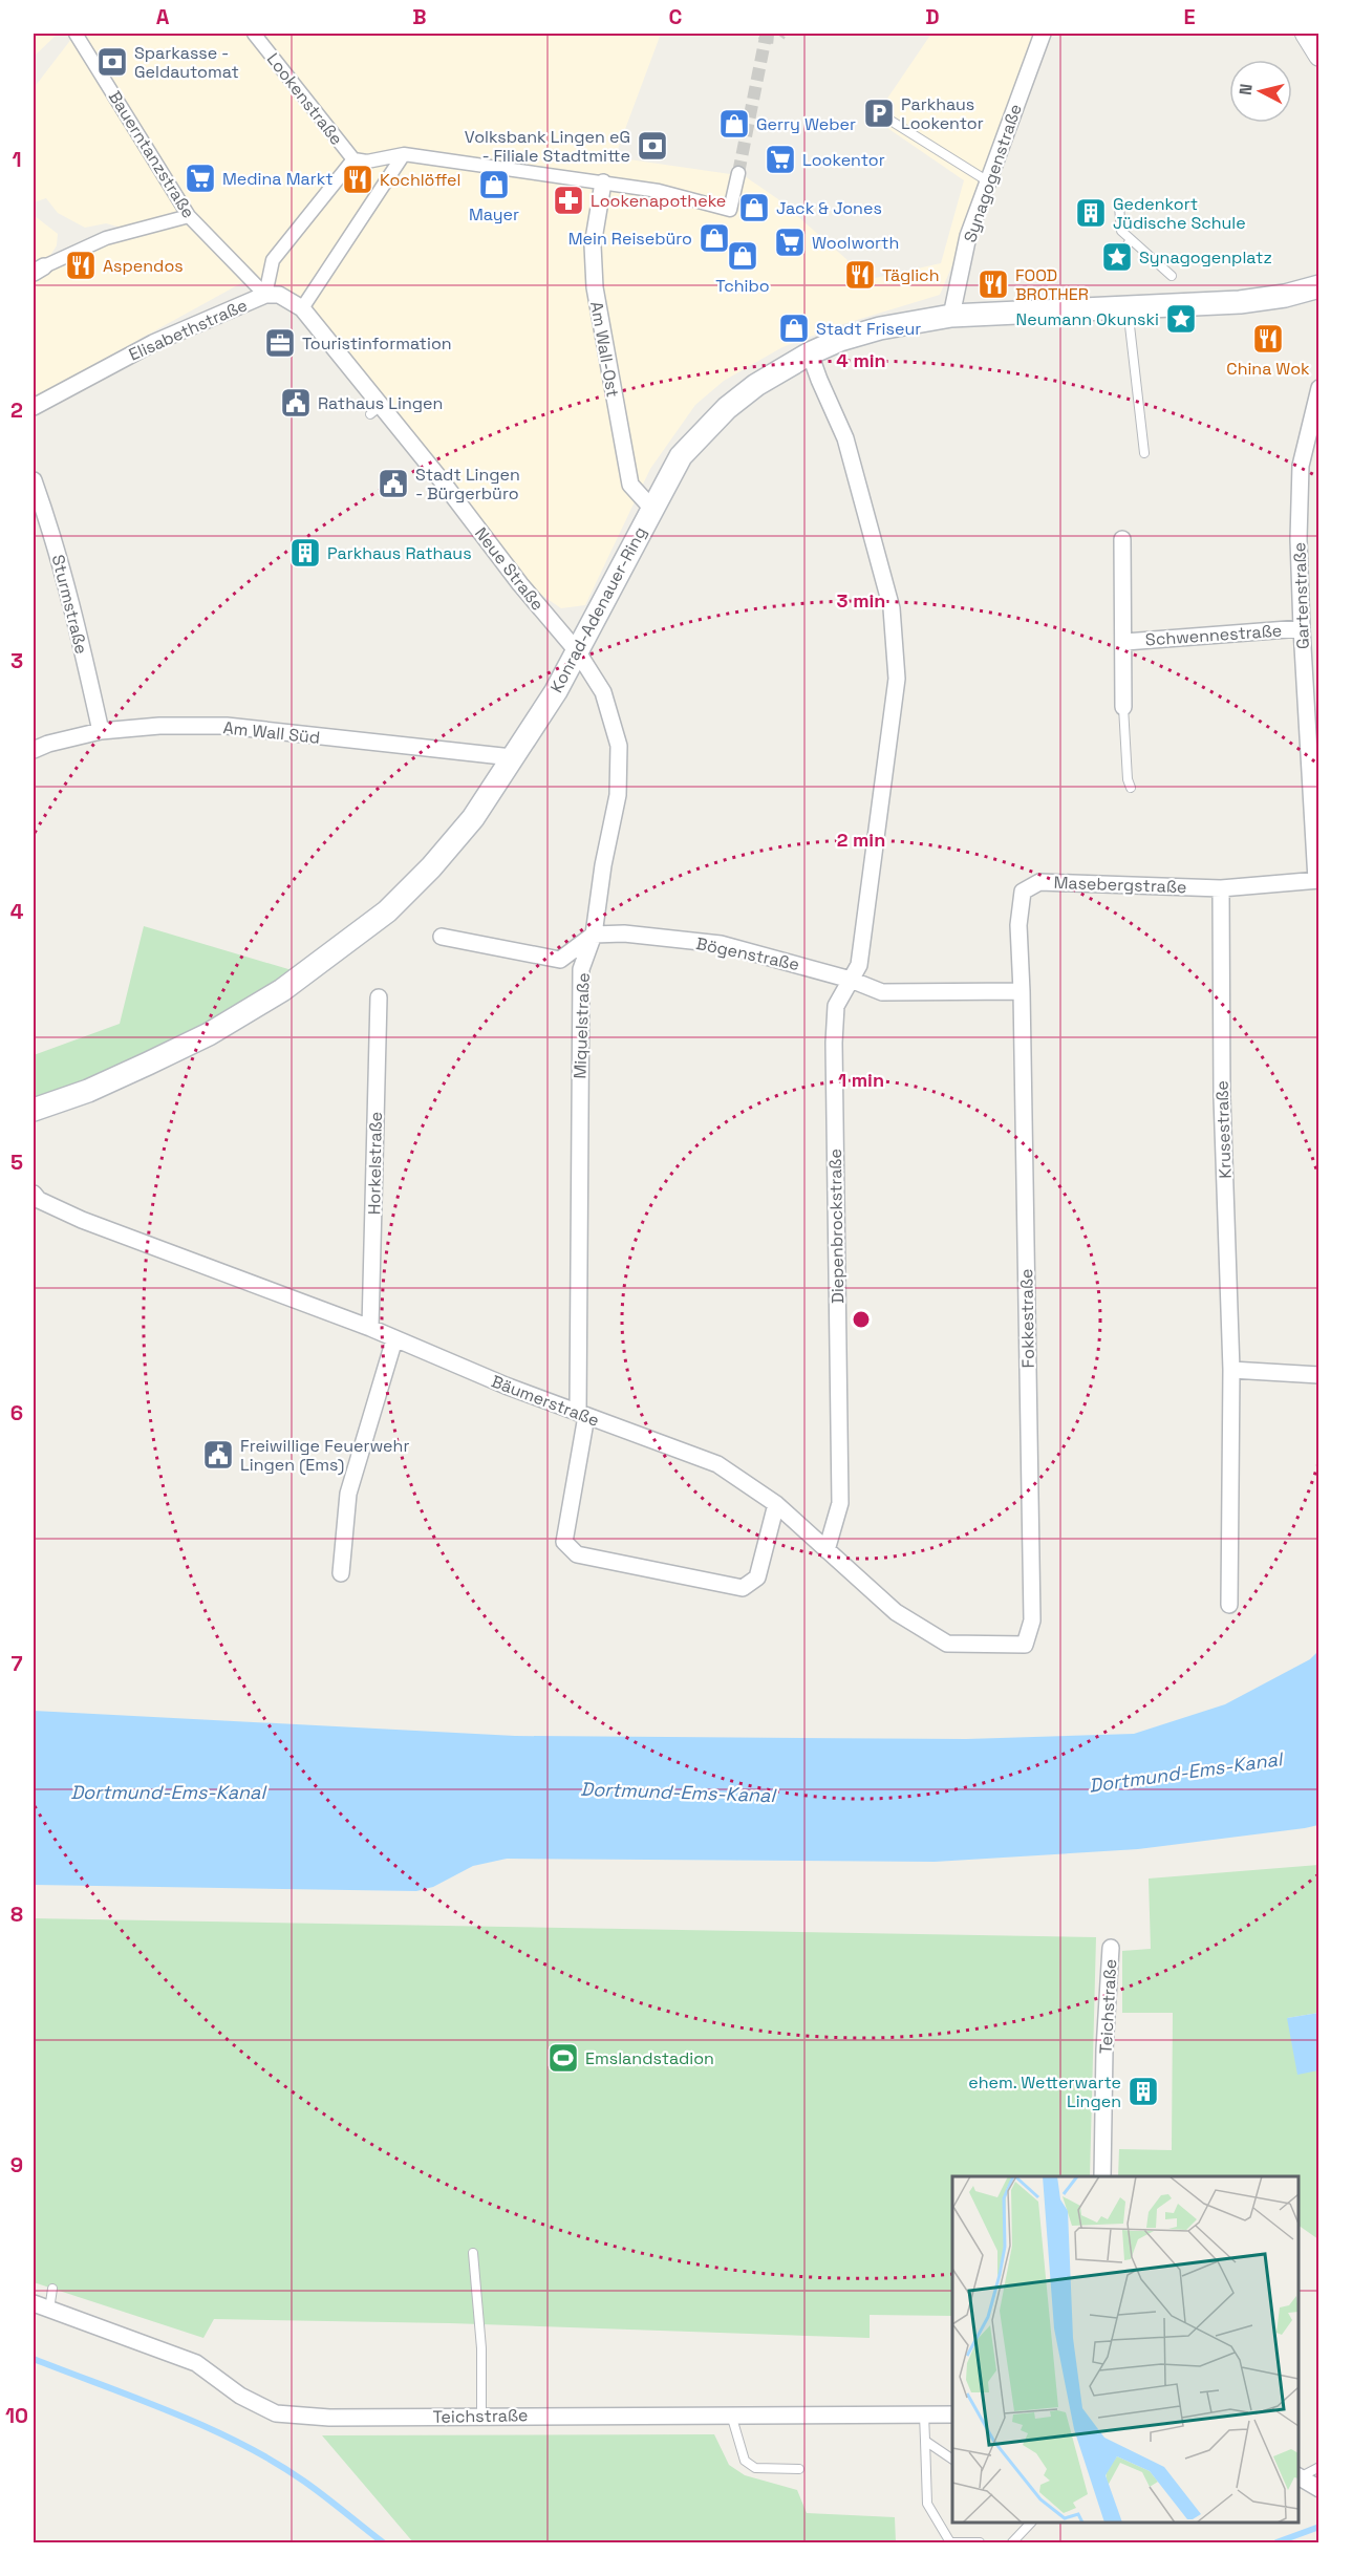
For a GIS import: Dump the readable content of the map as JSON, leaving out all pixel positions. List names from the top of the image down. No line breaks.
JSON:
{"streets":{"main road":["Konrad-Adenauer-Ring"],"street":["Lookenstraße","Bauerntanzstraße","Synagogenstraße","Elisabethstraße","Am Wall-Ost","Neue Straße","Gartenstraße","Sturmstraße","Schwennestraße","Am Wall Süd","Masebergstraße","Bögenstraße","Miquelstraße","Krusestraße","Horkelstraße","Diepenbrockstraße","Fokkestraße","Bäumerstraße","Teichstraße"]},"crossings":[["Lookenstraße","Elisabethstraße"],["Lookenstraße","Am Wall-Ost"],["Bauerntanzstraße","Elisabethstraße"],["Bauerntanzstraße","Neue Straße"],["Synagogenstraße","Konrad-Adenauer-Ring"],["Elisabethstraße","Neue Straße"],["Am Wall-Ost","Konrad-Adenauer-Ring"],["Neue Straße","Konrad-Adenauer-Ring"],["Neue Straße","Miquelstraße"],["Gartenstraße","Schwennestraße"],["Gartenstraße","Masebergstraße"],["Sturmstraße","Am Wall Süd"],["Konrad-Adenauer-Ring","Am Wall Süd"],["Konrad-Adenauer-Ring","Miquelstraße"],["Konrad-Adenauer-Ring","Diepenbrockstraße"],["Masebergstraße","Bögenstraße"],["Masebergstraße","Krusestraße"],["Masebergstraße","Fokkestraße"],["Bögenstraße","Miquelstraße"],["Bögenstraße","Diepenbrockstraße"],["Bögenstraße","Fokkestraße"],["Miquelstraße","Bäumerstraße"],["Horkelstraße","Bäumerstraße"],["Diepenbrockstraße","Bäumerstraße"],["Fokkestraße","Bäumerstraße"]],"water":["Dortmund-Ems-Kanal"],"places":{"bank":["Sparkasse - Geldautomat","Volksbank Lingen eG - Filiale Stadtmitte"],"parking":["Parkhaus Lookentor"],"shop":["Gerry Weber","Mayer","Jack & Jones","Mein Reisebüro","Tchibo","Stadt Friseur"],"supermarket":["Lookentor","Medina Markt","Woolworth"],"restaurant":["Kochlöffel","Aspendos","Täglich","FOOD BROTHER","China Wok"],"pharmacy":["Lookenapotheke"],"building":["Gedenkort Jüdische Schule","Parkhaus Rathaus","ehem. Wetterwarte Lingen"],"place":["Synagogenplatz","Neumann Okunski"],"office":["Touristinformation"],"public building":["Rathaus Lingen","Stadt Lingen - Bürgerbüro","Freiwillige Feuerwehr Lingen (Ems)"],"sports":["Emslandstadion"]},"north":"left","grid":{"columns":["A","B","C","D","E"],"rows":["1","2","3","4","5","6","7","8","9","10"]},"rings":["4 min","3 min","2 min","1 min"]}
